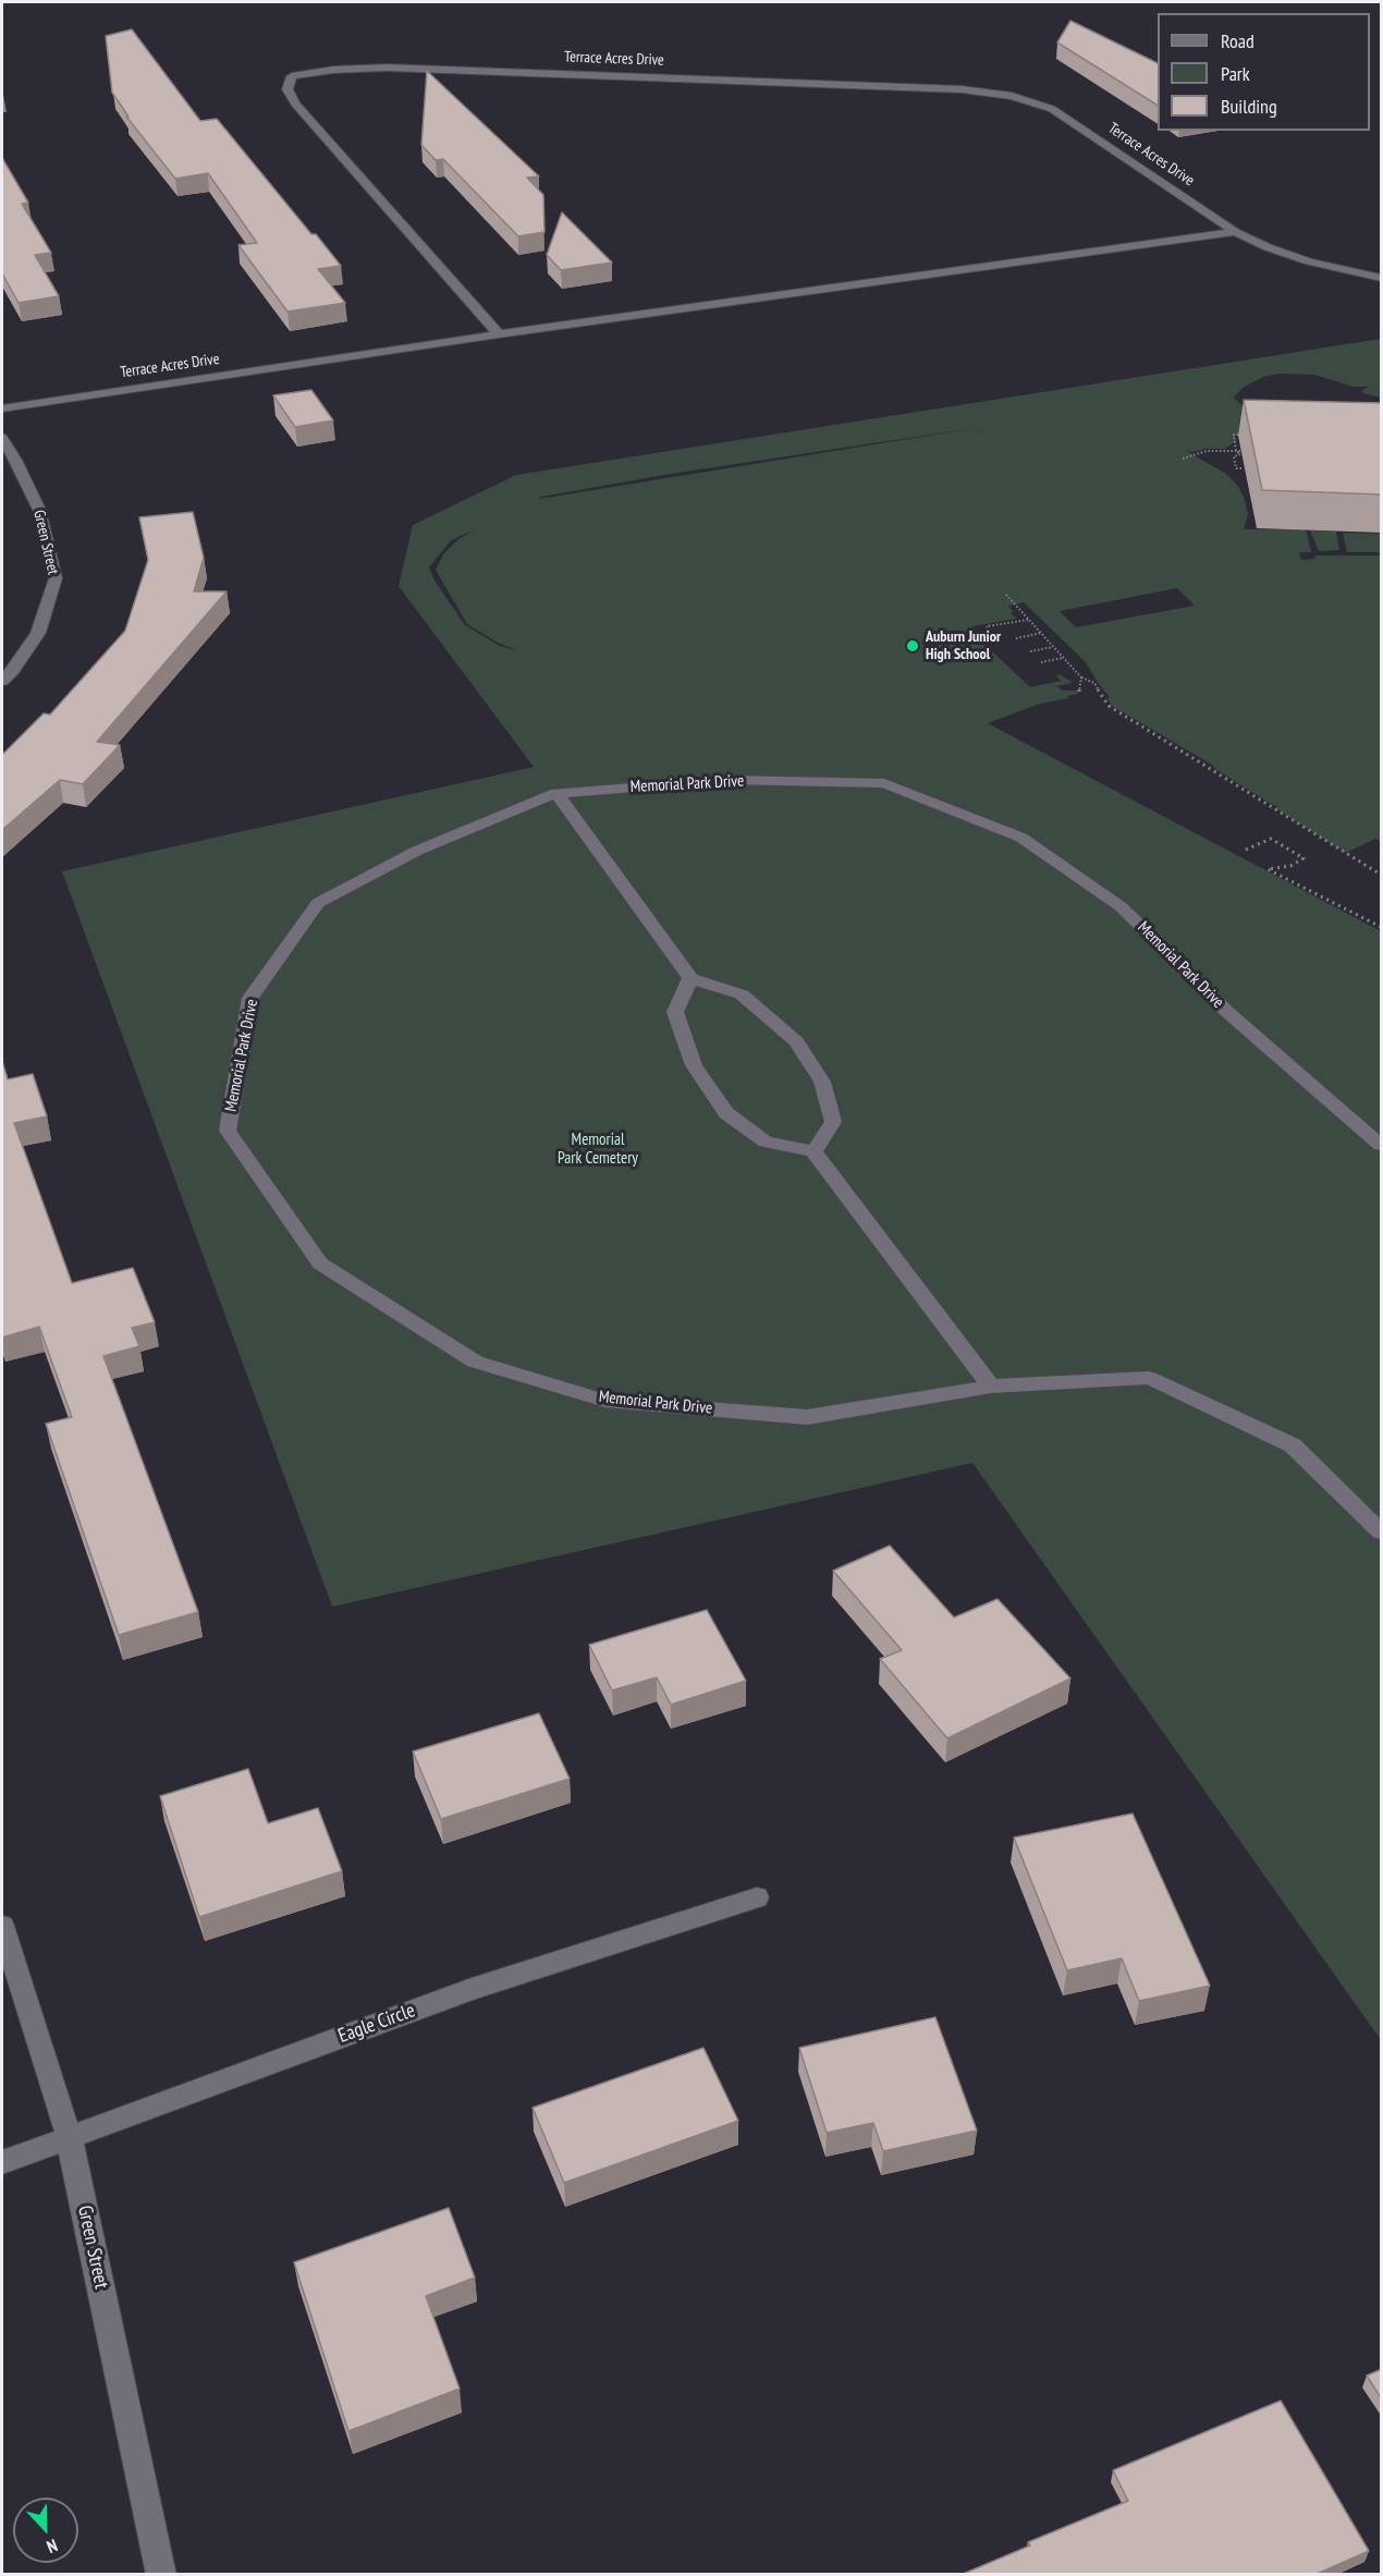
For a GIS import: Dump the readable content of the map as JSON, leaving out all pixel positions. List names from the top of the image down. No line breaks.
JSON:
{"streets":{"street":["Terrace Acres Drive","Green Street","Memorial Park Drive","Eagle Circle"]},"crossings":[["Green Street","Eagle Circle"]],"parks":["Memorial Park Cemetery"],"places":["Auburn Junior High School"],"legend":["Road","Park","Building"],"north":"bottom"}
